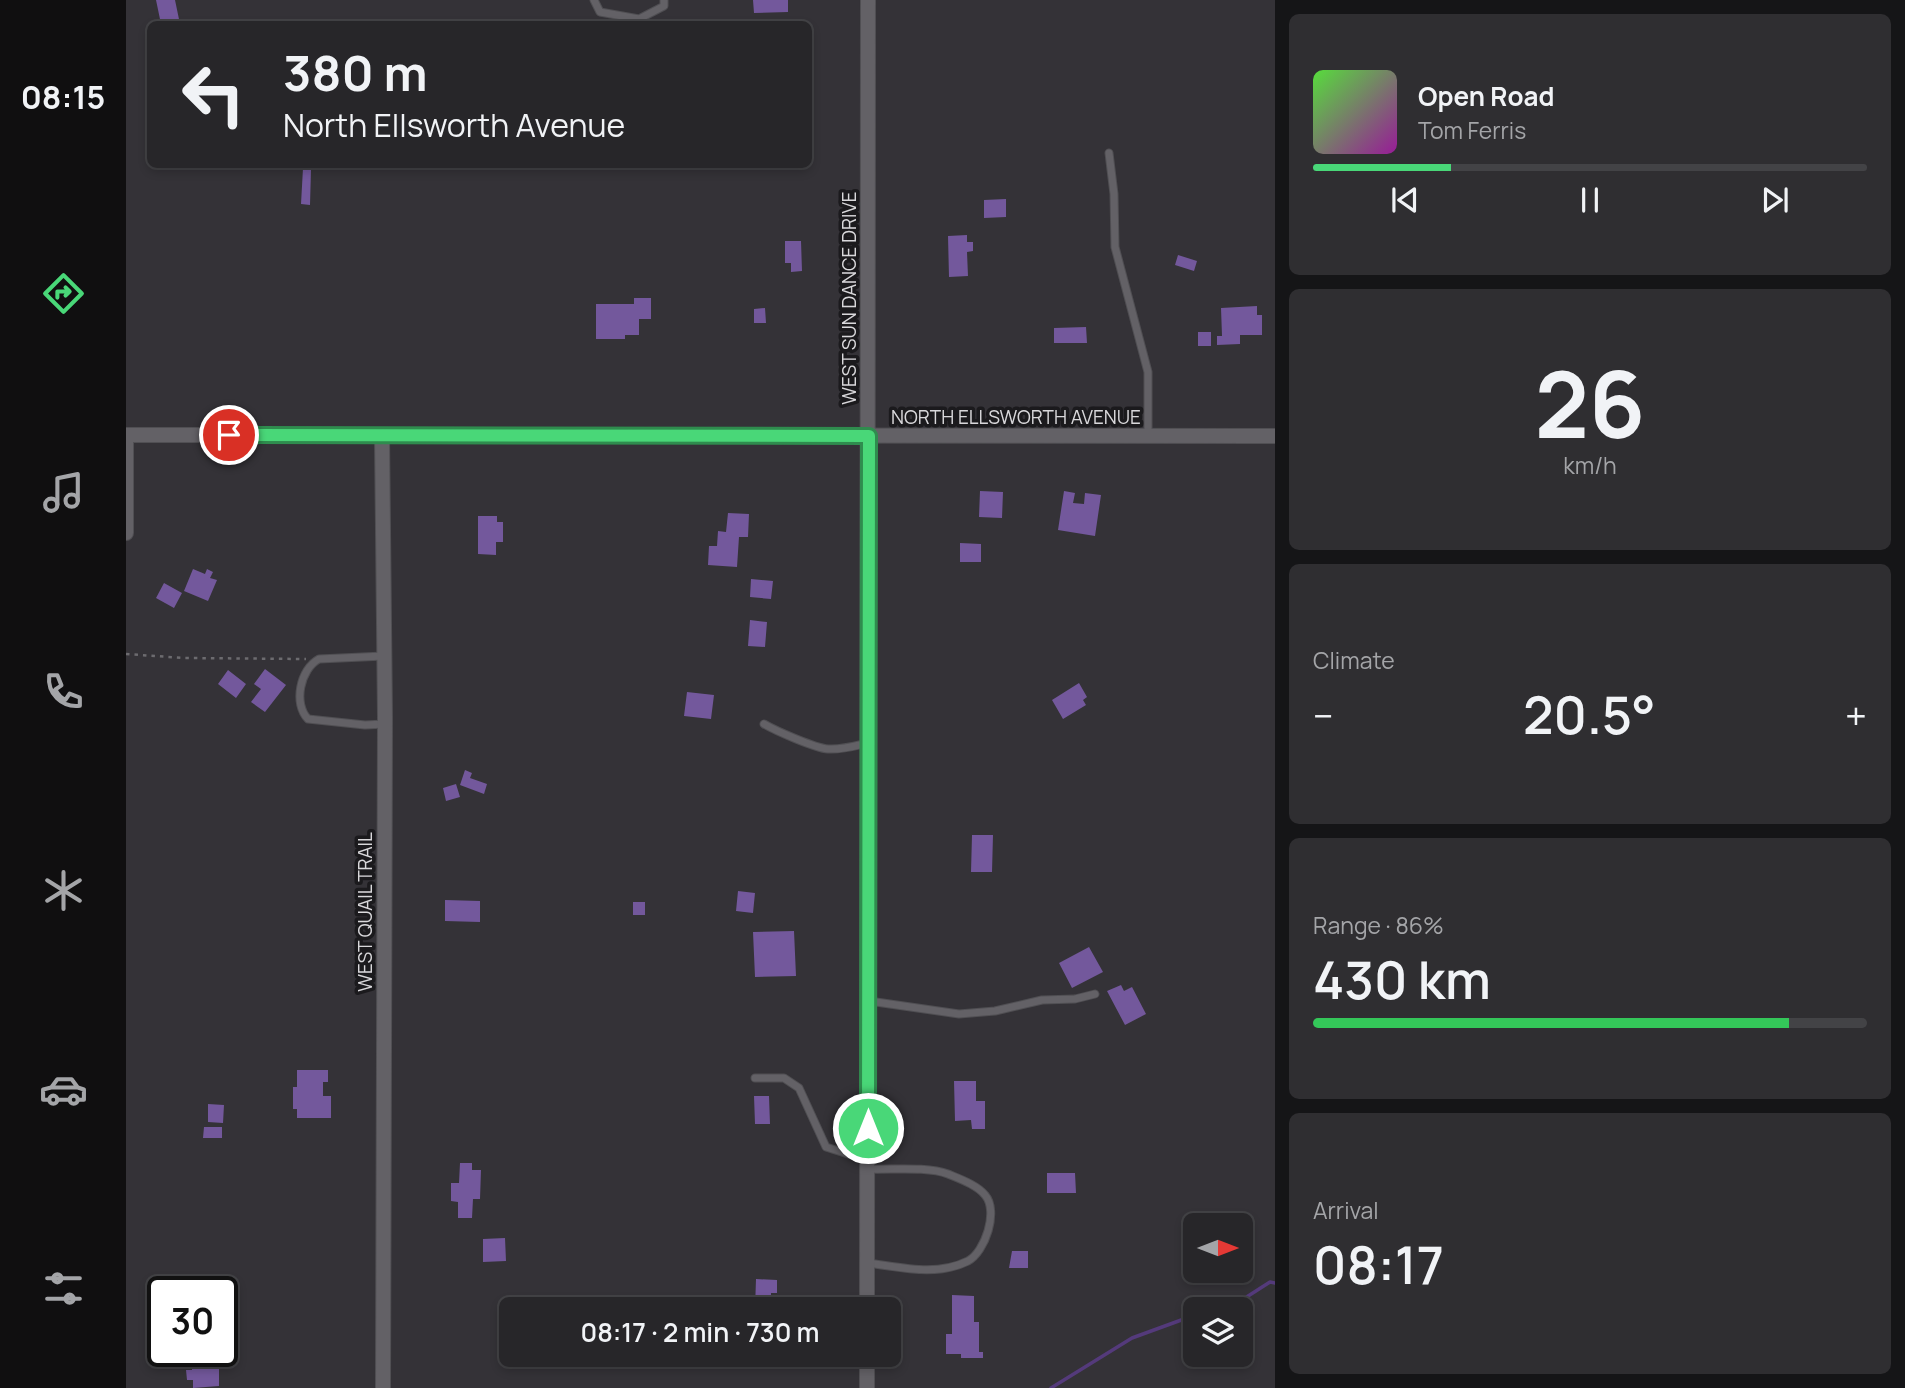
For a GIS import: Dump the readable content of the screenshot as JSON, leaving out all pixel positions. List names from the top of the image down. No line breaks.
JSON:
{"streets":{"street":["WEST SUN DANCE DRIVE","NORTH ELLSWORTH AVENUE","WEST QUAIL TRAIL"]},"crossings":[["WEST SUN DANCE DRIVE","NORTH ELLSWORTH AVENUE"],["NORTH ELLSWORTH AVENUE","WEST QUAIL TRAIL"]],"north":"right","page":{"tabs":"08:15","turn":["380 m","North Ellsworth Avenue"],"song":["Open Road","Tom Ferris"],"tile":[["26","km/h"],"Climate",["Range · 86%","430 km"],["Arrival","08:17"]],"heat":["−","20.5°","+"],"limit":"30","trip":"08:17 · 2 min · 730 m"}}
